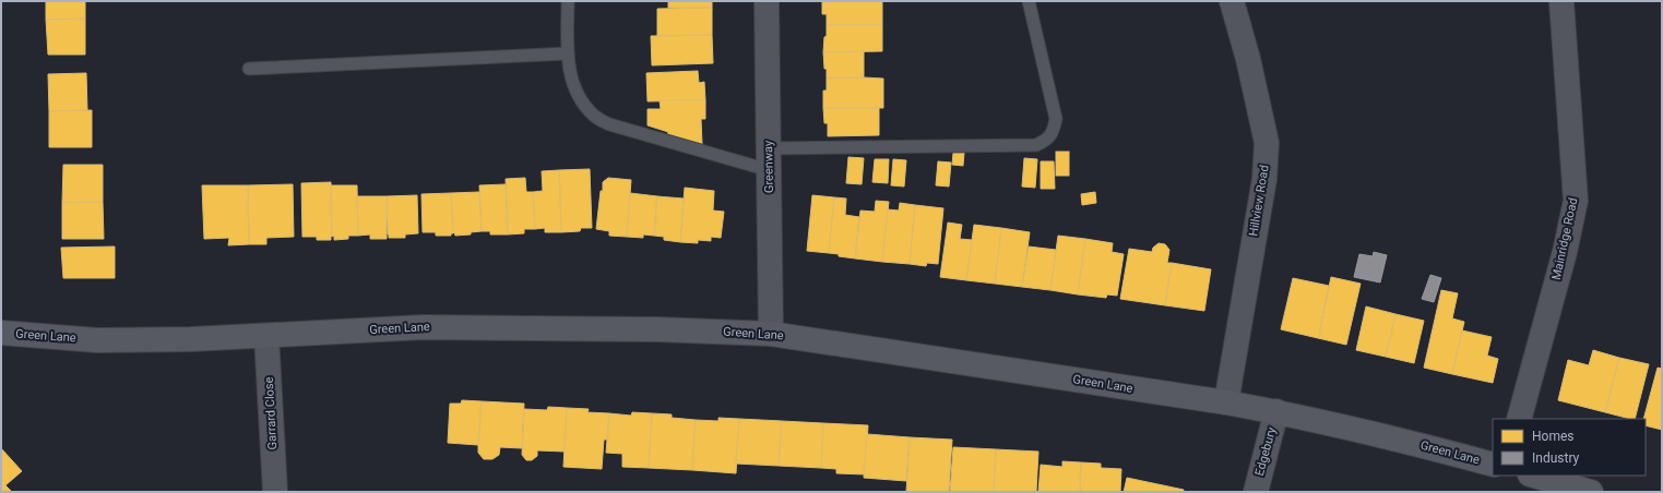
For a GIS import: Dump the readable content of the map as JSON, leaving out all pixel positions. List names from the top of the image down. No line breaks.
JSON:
{"streets":{"main road":["Green Lane"],"street":["Greenway","Hillview Road","Mainridge Road","Garrard Close","Edgebury"]},"crossings":[["Greenway","Green Lane"],["Hillview Road","Green Lane"],["Green Lane","Garrard Close"],["Green Lane","Edgebury"]],"legend":["Homes","Industry"]}
